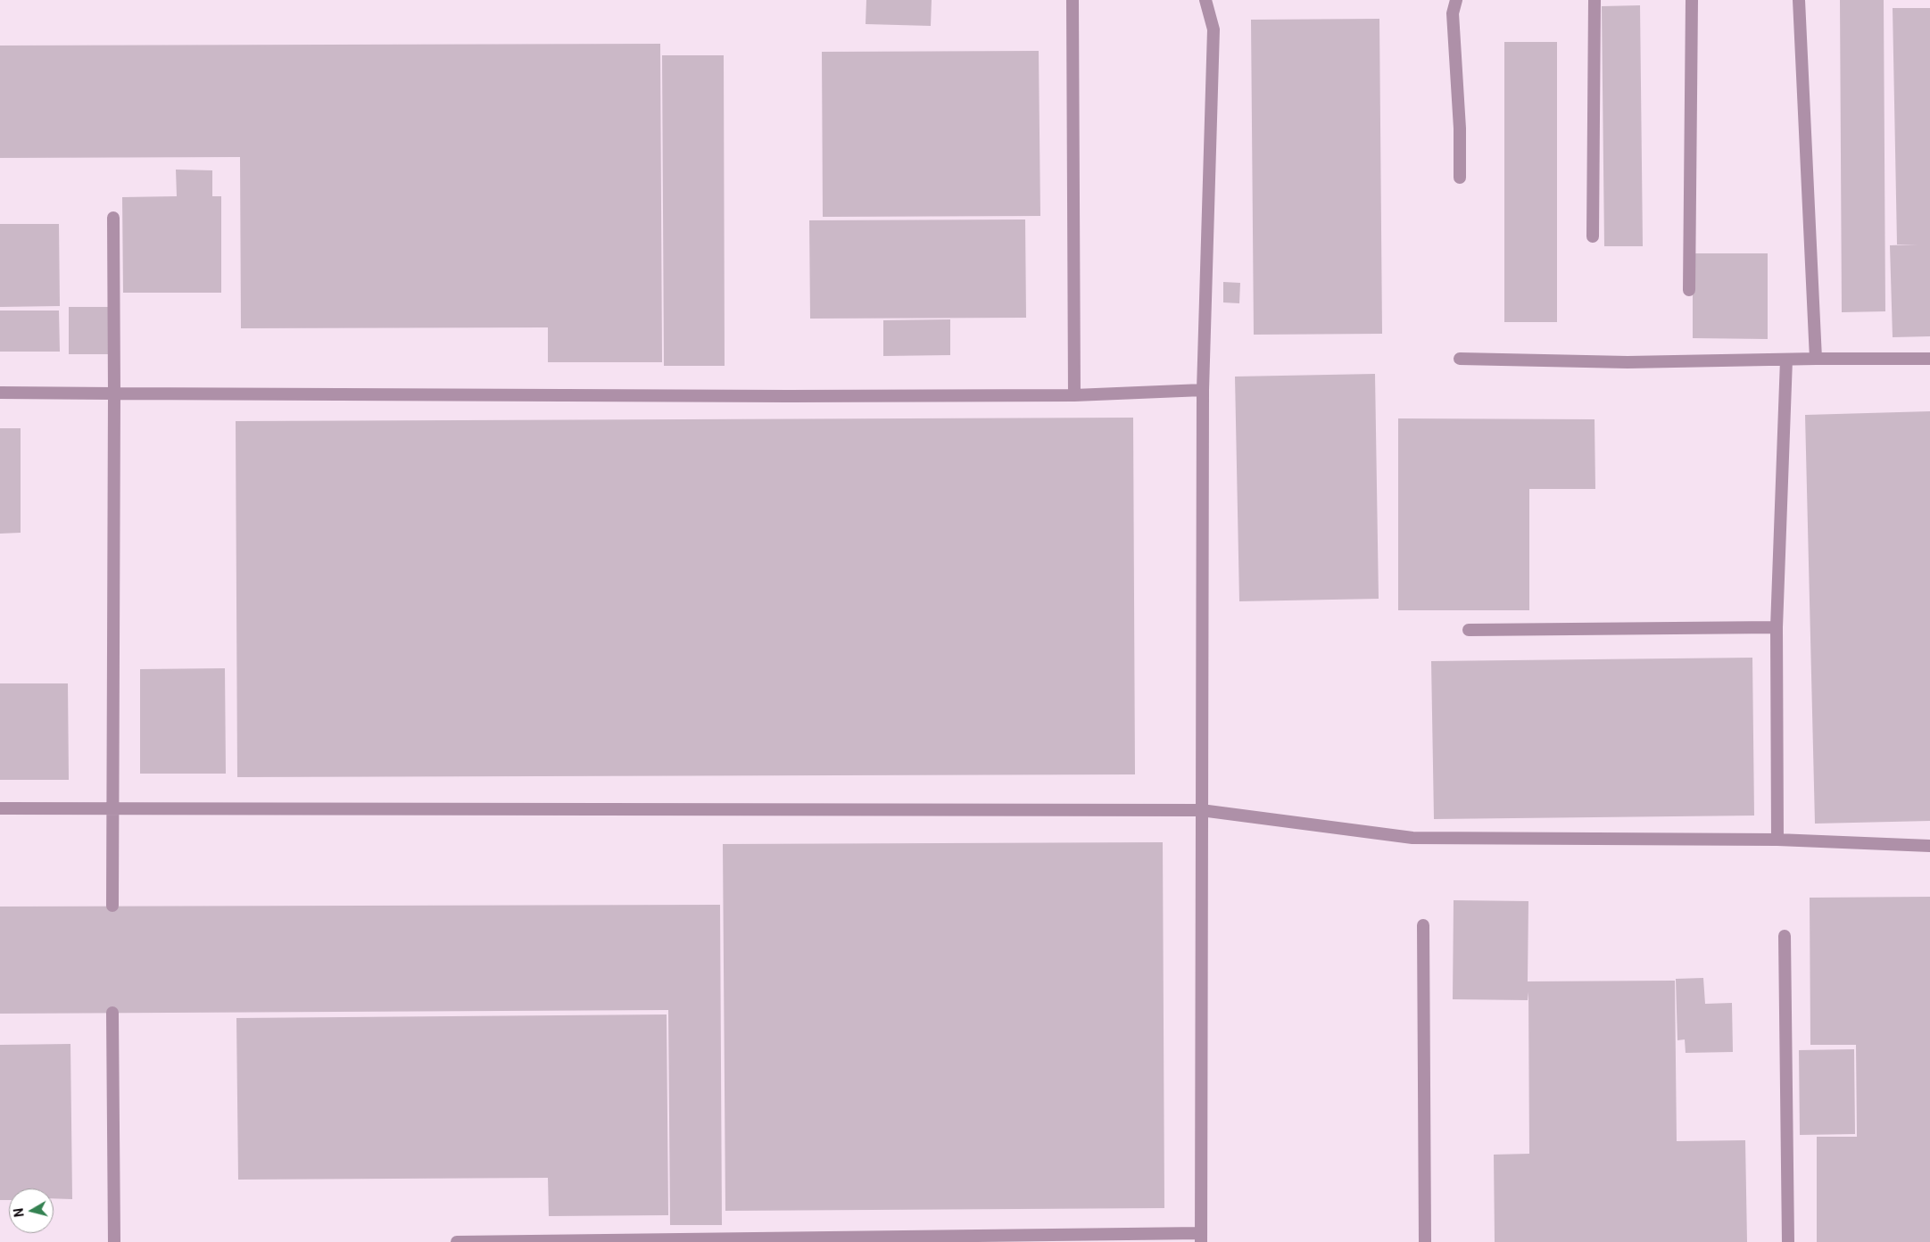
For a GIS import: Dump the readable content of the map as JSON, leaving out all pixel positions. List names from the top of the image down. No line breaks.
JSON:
{"north":"left"}
